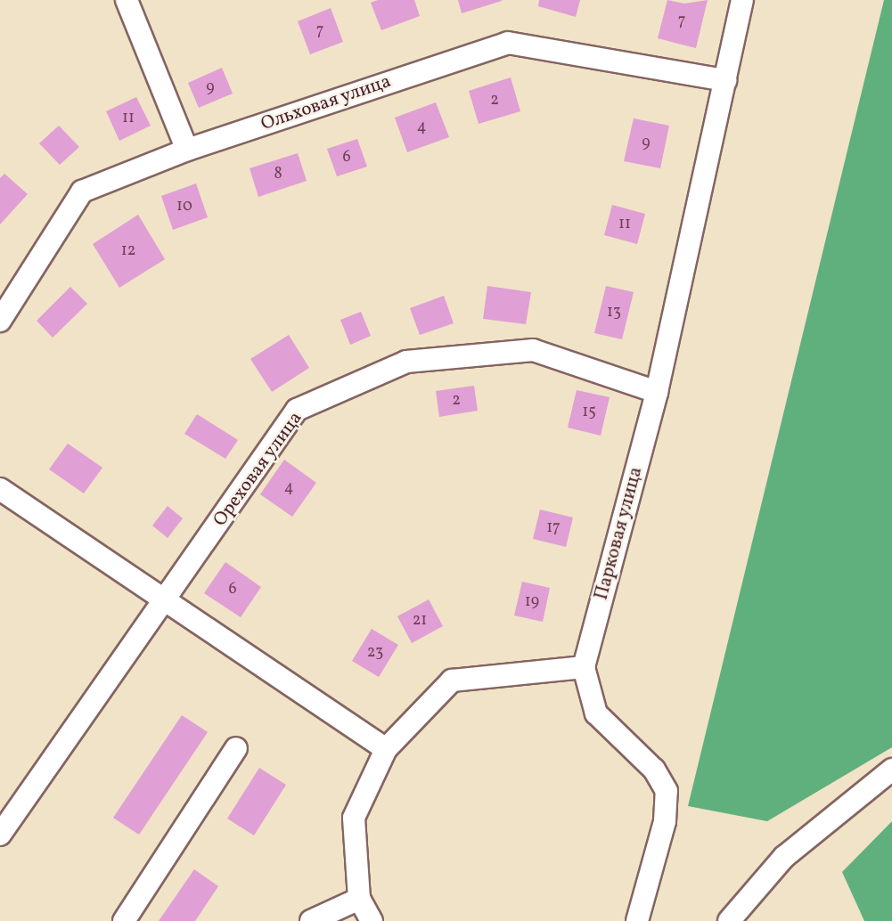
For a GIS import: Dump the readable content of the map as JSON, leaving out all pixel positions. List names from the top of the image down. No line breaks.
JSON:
{"streets":{"street":["Ольховая улица","Ореховая улица","Парковая улица"]},"crossings":[["Ольховая улица","Парковая улица"],["Ореховая улица","Парковая улица"]],"house_numbers":["7","7","9","2","11","4","9","6","8","10","11","12","13","2","15","4","17","6","19","21","23"]}
